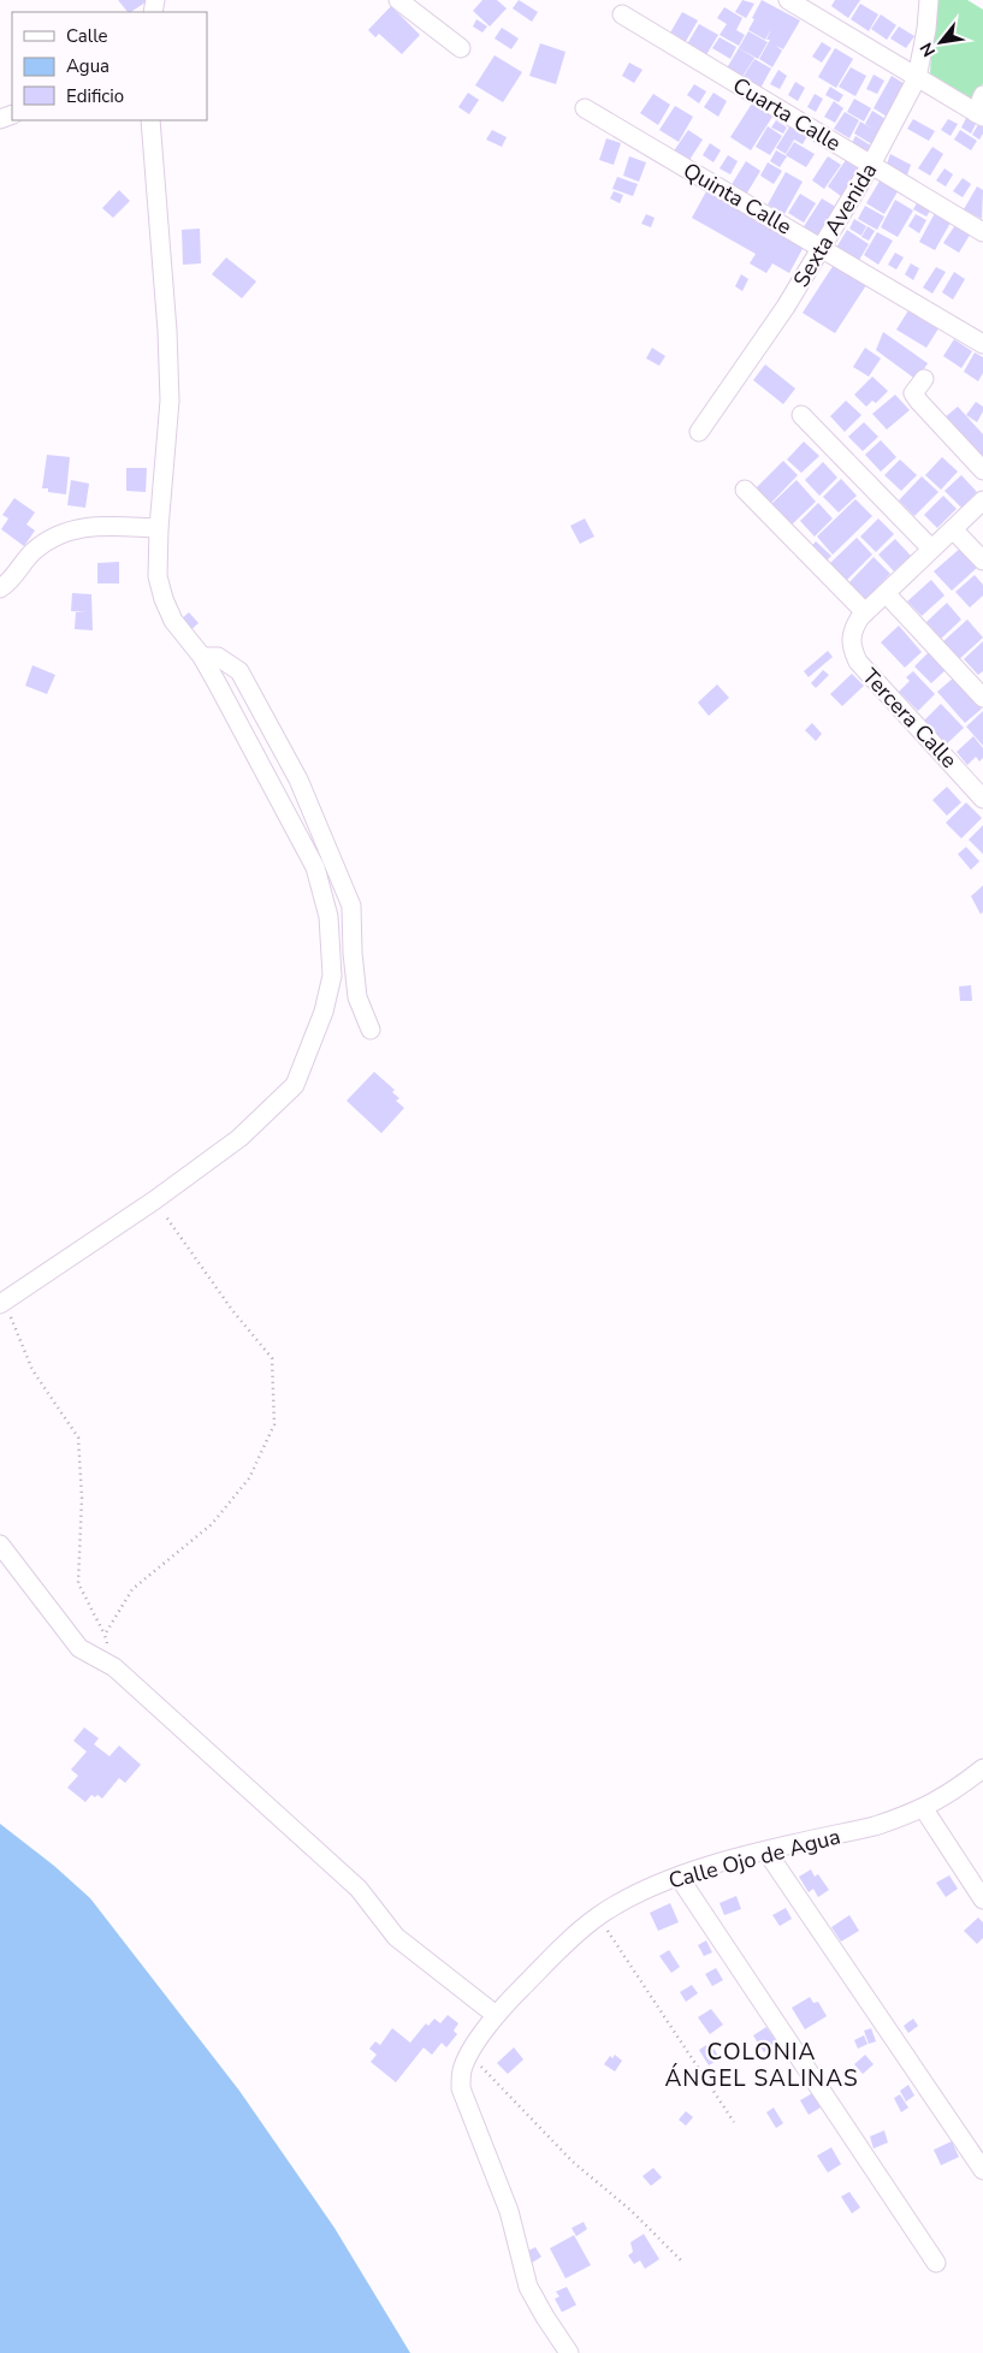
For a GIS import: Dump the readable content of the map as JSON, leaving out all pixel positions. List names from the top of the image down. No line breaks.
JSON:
{"streets":{"street":["Cuarta Calle","Quinta Calle","Sexta Avenida","Tercera Calle","Calle Ojo de Agua"]},"crossings":[["Cuarta Calle","Sexta Avenida"],["Quinta Calle","Sexta Avenida"]],"districts":["COLONIA ÁNGEL SALINAS"],"legend":["Calle","Agua","Edificio"],"north":"bottom left"}
